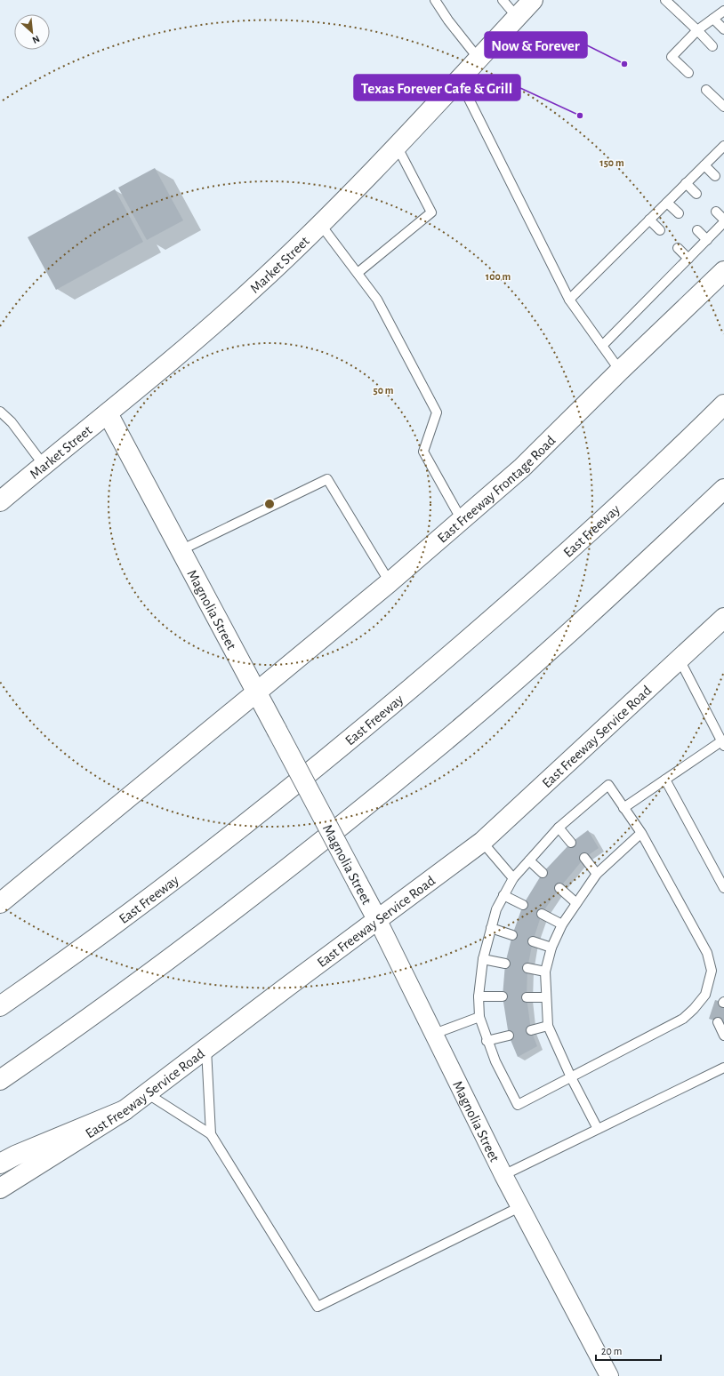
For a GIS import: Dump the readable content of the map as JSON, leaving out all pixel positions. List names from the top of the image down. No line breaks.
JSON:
{"streets":{"main road":["Market Street","East Freeway Frontage Road","East Freeway","Magnolia Street","East Freeway Service Road"]},"crossings":[["Market Street","Magnolia Street"],["East Freeway Frontage Road","Magnolia Street"],["Magnolia Street","East Freeway Service Road"]],"places":["Now & Forever","Texas Forever Cafe & Grill"],"scale_bar":"20 m","north":"bottom right","rings":["150 m","100 m","50 m"]}
